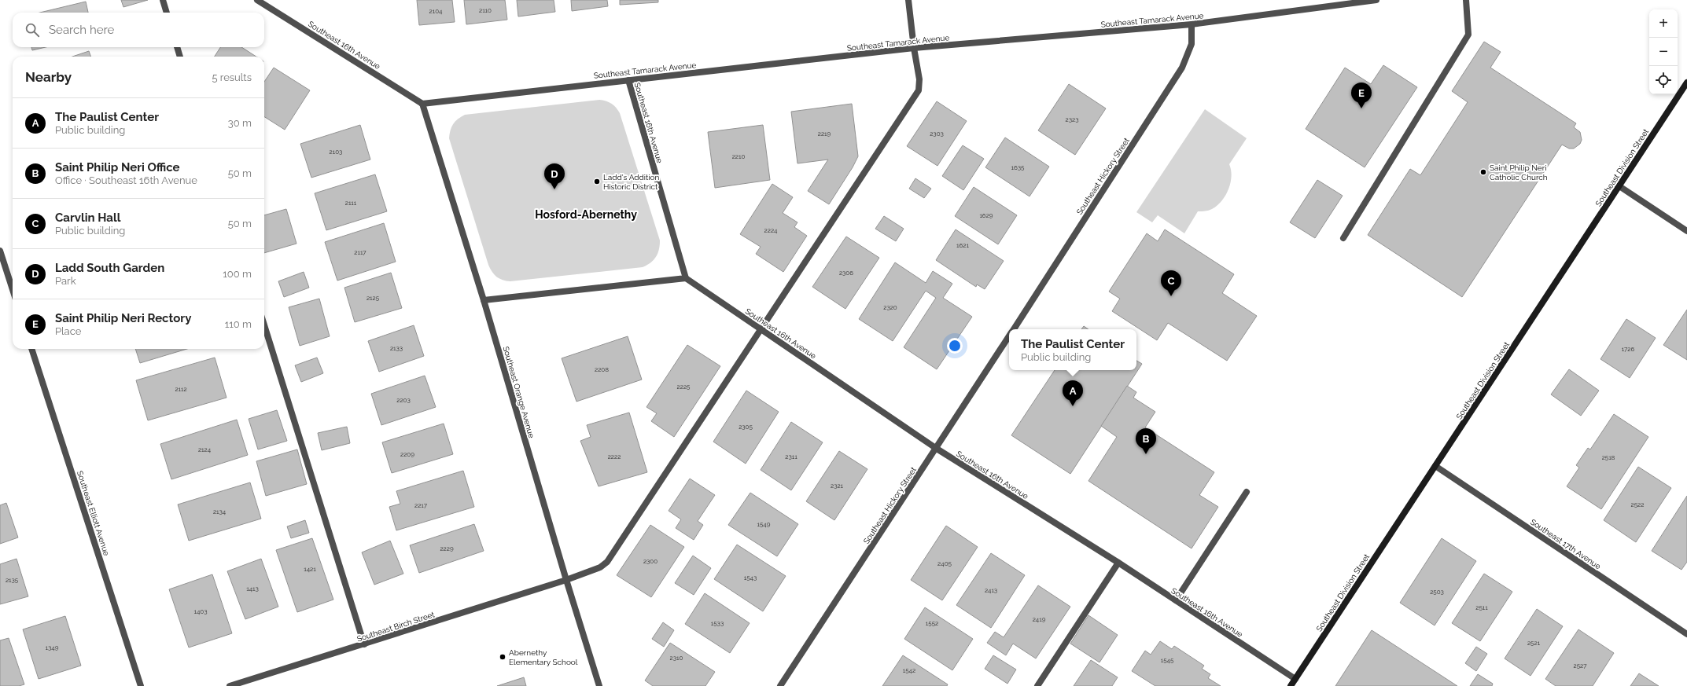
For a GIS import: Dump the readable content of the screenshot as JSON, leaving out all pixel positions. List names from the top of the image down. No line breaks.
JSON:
{"streets":{"main road":["Southeast Division Street"],"street":["Southeast Tamarack Avenue","Southeast 16th Avenue","Southeast Hickory Street","Southeast Orange Avenue","Southeast Elliott Avenue","Southeast 17th Avenue","Southeast Birch Street"]},"crossings":[["Southeast Tamarack Avenue","Southeast 16th Avenue"],["Southeast Tamarack Avenue","Southeast Hickory Street"],["Southeast Tamarack Avenue","Southeast Orange Avenue"],["Southeast Tamarack Avenue","Southeast Birch Street"],["Southeast 16th Avenue","Southeast Division Street"],["Southeast 16th Avenue","Southeast Hickory Street"],["Southeast 16th Avenue","Southeast Orange Avenue"],["Southeast 16th Avenue","Southeast Birch Street"],["Southeast Division Street","Southeast 17th Avenue"],["Southeast Orange Avenue","Southeast Birch Street"]],"districts":["Hosford-Abernethy"],"places":["Saint Philip Neri Catholic Church","Ladd's Addition Historic District","Abernethy Elementary School"],"house_numbers":["2110","2104","2323","2219","2303","2103","2210","1635","2111","1629","2224","1621","2117","2306","2125","2320","2133","1726","2208","2225","2112","2203","2305","2124","2209","2222","2311","2518","2321","2522","2217","2134","1549","2229","2300","2405","1421","1543","2135","1413","2413","2503","2511","1403","2419","1533","1552","2521","1349","2310","1545","2527","1542"],"page":{"map_buttons":["+","−"],"search":"Search here","heading":["Nearby","5 results"],"pins":["E","D","C","A","B"],"list":[{"mark":"A","name":"The Paulist Center","note":"Public building","value":"30 m"},{"mark":"B","name":"Saint Philip Neri Office","note":"Office · Southeast 16th Avenue","value":"50 m"},{"mark":"C","name":"Carvlin Hall","note":"Public building","value":"50 m"},{"mark":"D","name":"Ladd South Garden","note":"Park","value":"100 m"},{"mark":"E","name":"Saint Philip Neri Rectory","note":"Place","value":"110 m"}],"popup":["The Paulist Center","Public building"]}}
